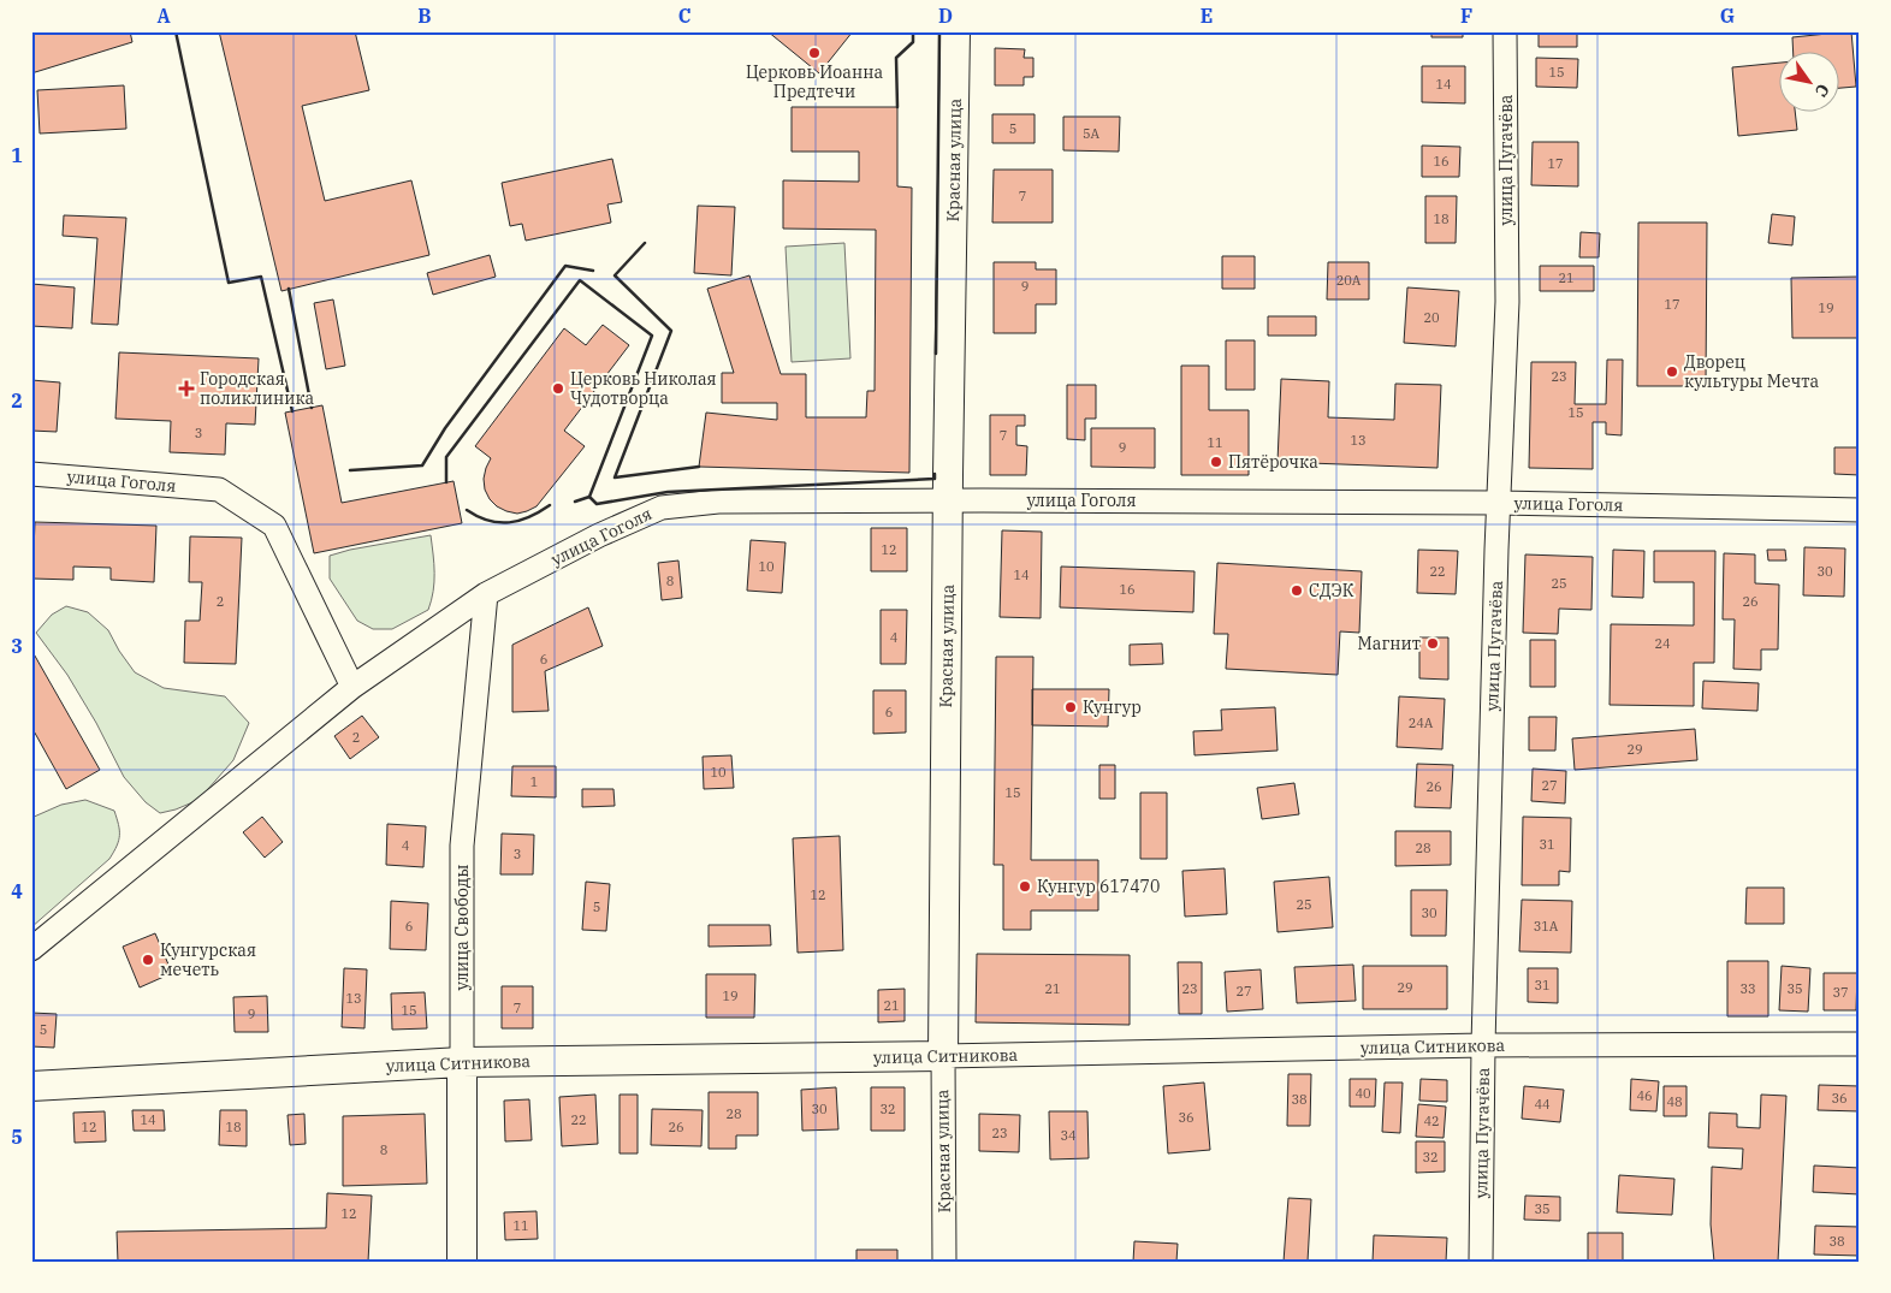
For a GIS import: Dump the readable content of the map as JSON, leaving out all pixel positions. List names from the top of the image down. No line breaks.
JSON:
{"streets":{"main road":["Красная улица","улица Свободы","улица Ситникова"],"street":["улица Пугачёва","улица Гоголя"]},"crossings":[["Красная улица","улица Гоголя"],["Красная улица","улица Ситникова"],["улица Пугачёва","улица Гоголя"],["улица Пугачёва","улица Ситникова"],["улица Гоголя","улица Свободы"],["улица Свободы","улица Ситникова"]],"places":{"other":["Церковь Иоанна Предтечи","Дворец культуры Мечта","Церковь Николая Чудотворца","Пятёрочка","СДЭК","Магнит","Кунгур","Кунгур 617470","Кунгурская мечеть"],"health":["Городская поликлиника"]},"house_numbers":["15","14","5","5А","16","17","7","18","21","20А","9","17","19","20","23","15","3","7","13","11","9","12","10","22","30","14","8","25","16","2","26","4","24","6","6","24А","2","29","10","1","27","26","15","31","4","28","3","12","25","5","30","6","31А","31","29","21","23","33","35","27","37","19","13","21","7","15","9","5","40","46","36","38","48","44","30","32","28","36","14","22","42","12","18","26","23","34","8","32","35","12","11","38"],"north":"bottom right","grid":{"columns":["A","B","C","D","E","F","G"],"rows":["1","2","3","4","5"]}}
